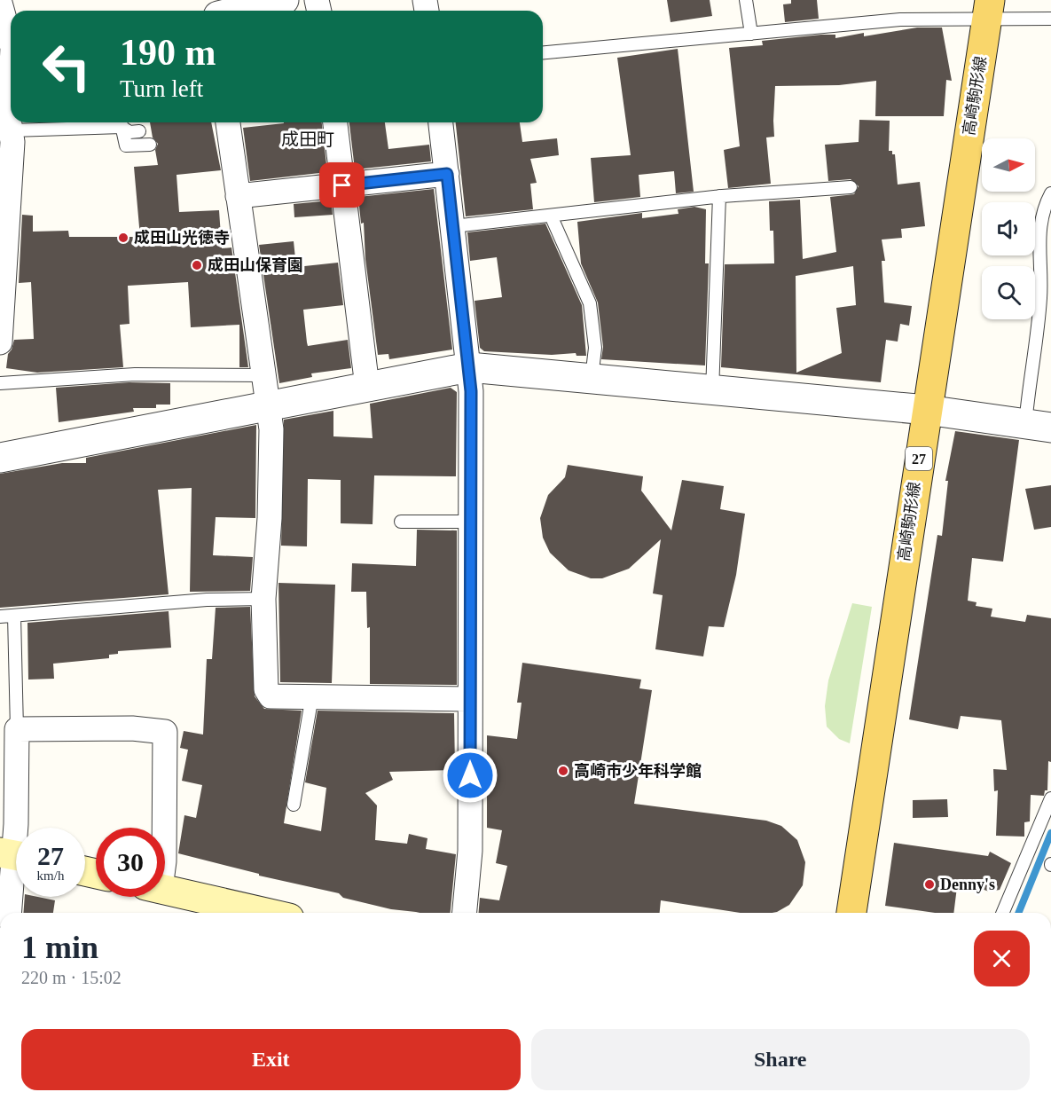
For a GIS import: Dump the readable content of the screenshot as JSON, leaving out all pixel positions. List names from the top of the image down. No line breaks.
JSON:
{"streets":{"main road":["高崎駒形線","27"]},"districts":["成田町"],"places":["成田山光徳寺","成田山保育園","高崎市少年科学館","Denny's"],"north":"right","page":{"turn":["190 m","Turn left"],"speed":"27 km/h","limit":"30","heading":["1 min","220 m · 15:02"],"buttons":["Exit","Share"]}}
